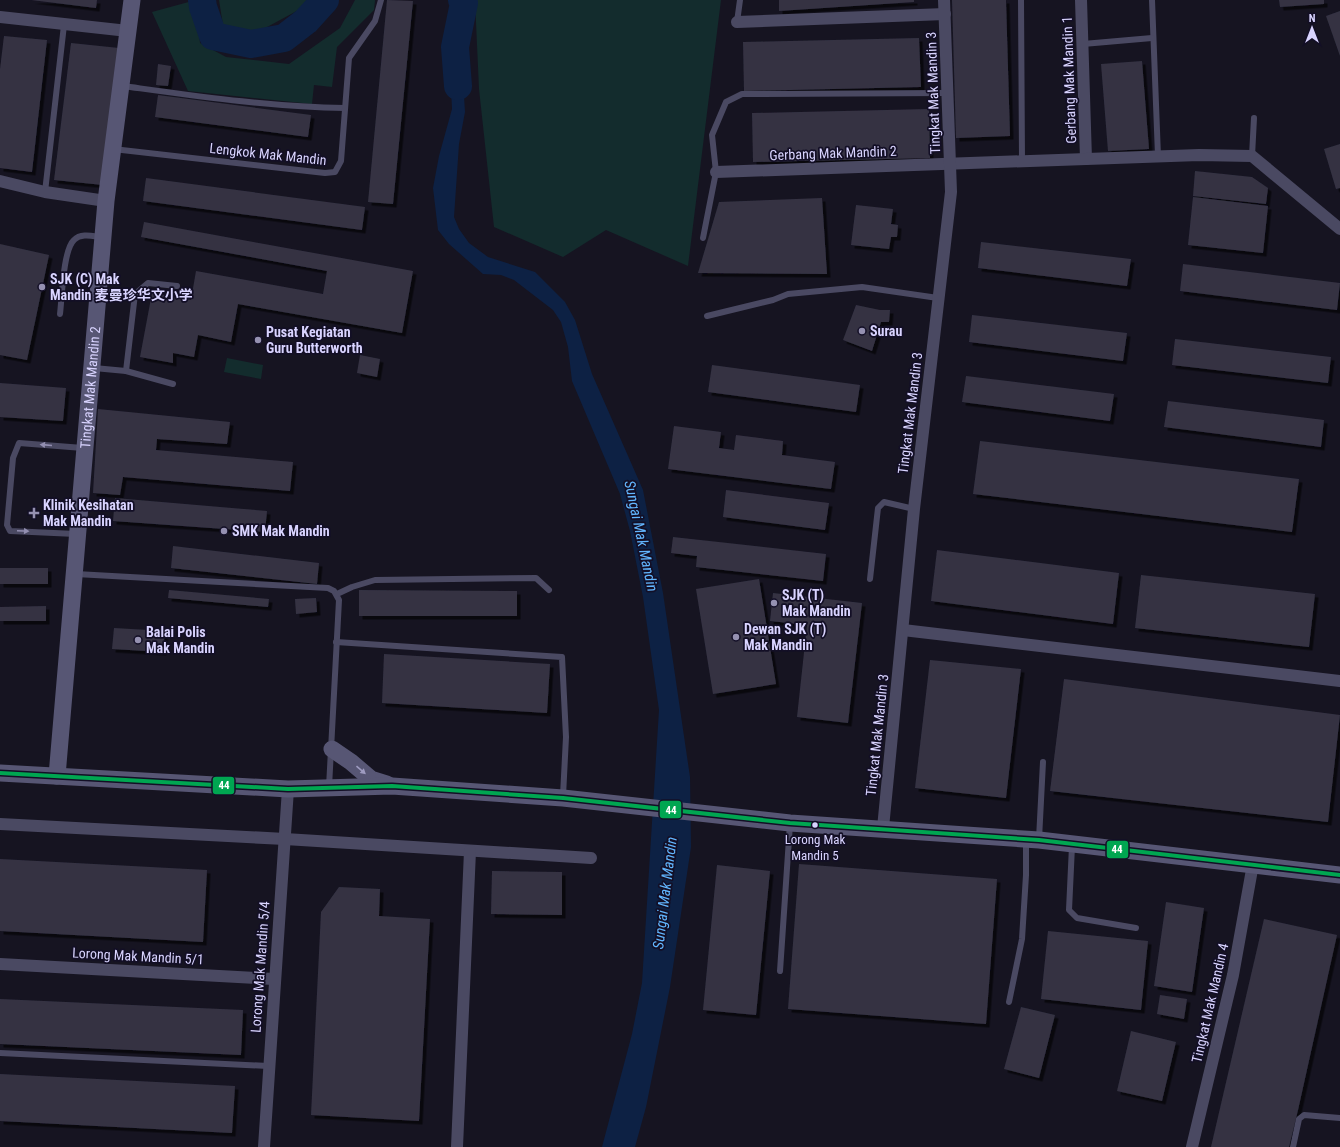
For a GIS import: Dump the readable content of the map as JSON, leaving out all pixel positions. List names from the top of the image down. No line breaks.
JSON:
{"streets":{"street":["Gerbang Mak Mandin 1","Tingkat Mak Mandin 3","Gerbang Mak Mandin 2","Tingkat Mak Mandin 2","Lorong Mak Mandin 5/1","Lorong Mak Mandin 5/4","Tingkat Mak Mandin 4"],"lane":["Lengkok Mak Mandin"]},"crossings":[["Gerbang Mak Mandin 1","Gerbang Mak Mandin 2"],["Tingkat Mak Mandin 3","Gerbang Mak Mandin 2"],["Lengkok Mak Mandin","Tingkat Mak Mandin 2"],["Lorong Mak Mandin 5/1","Lorong Mak Mandin 5/4"]],"water":["Sungai Mak Mandin"],"places":{"other":["SJK (C) Mak Mandin 麦曼珍华文小学","Surau","Pusat Kegiatan Guru Butterworth","SMK Mak Mandin","SJK (T) Mak Mandin","Dewan SJK (T) Mak Mandin","Balai Polis Mak Mandin","Lorong Mak Mandin 5"],"health":["Klinik Kesihatan Mak Mandin"]},"lines":["transit line 44"],"north":"top"}
